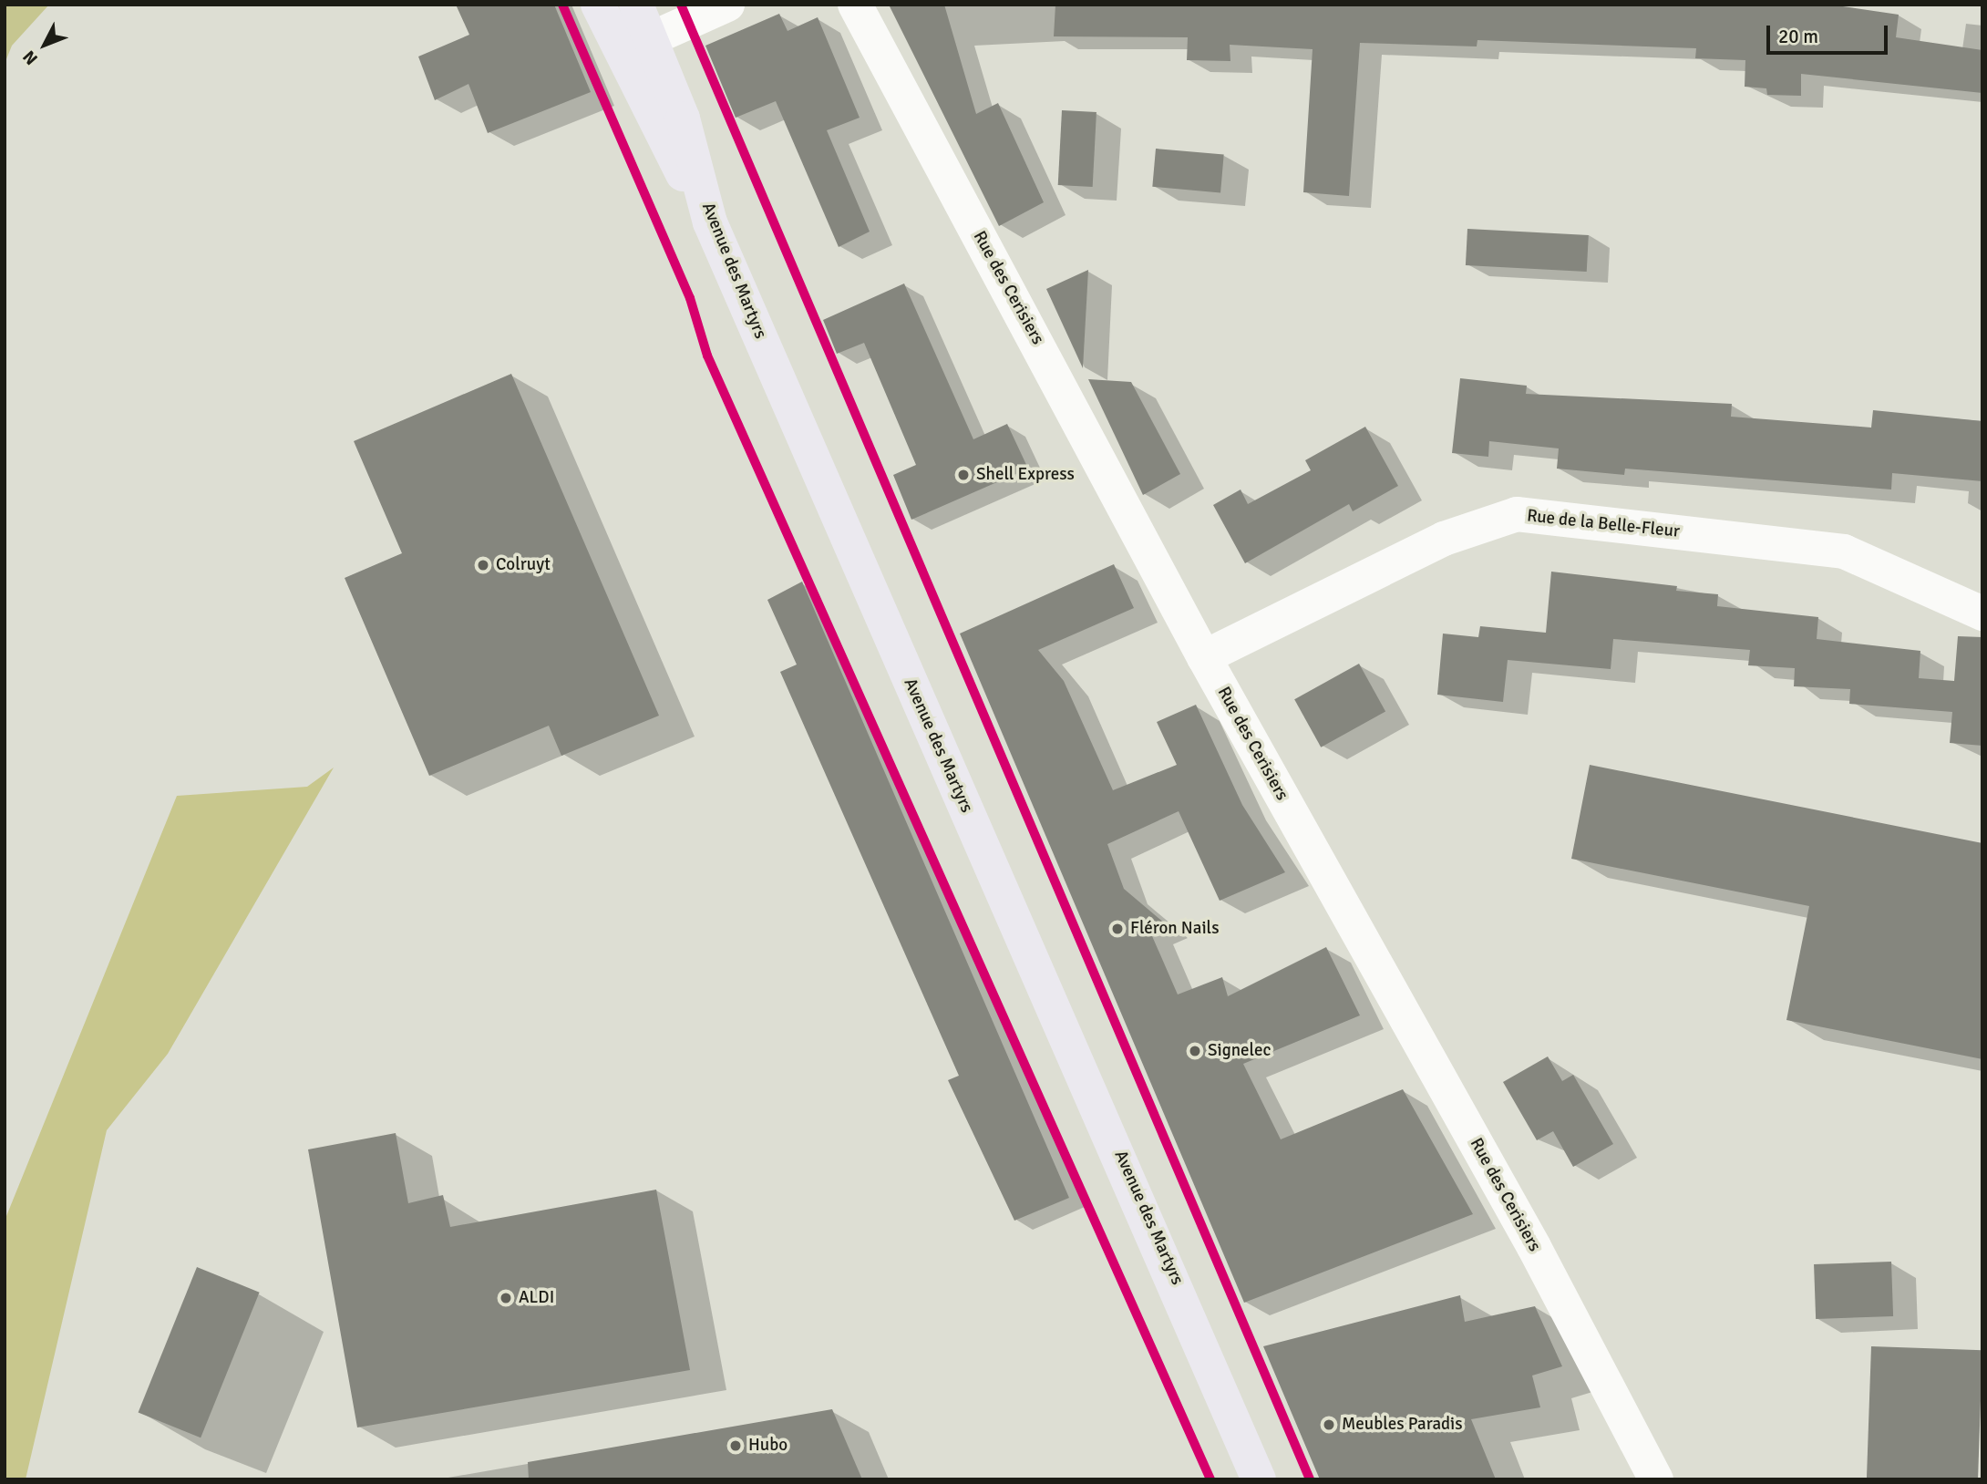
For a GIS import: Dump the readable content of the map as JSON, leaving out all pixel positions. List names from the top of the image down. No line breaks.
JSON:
{"streets":{"main road":["Avenue des Martyrs"],"street":["Rue des Cerisiers","Rue de la Belle-Fleur"]},"crossings":[["Rue des Cerisiers","Rue de la Belle-Fleur"]],"places":["Shell Express","Colruyt","Fléron Nails","Signelec","ALDI","Meubles Paradis","Hubo"],"scale_bar":"20 m","north":"bottom left"}
